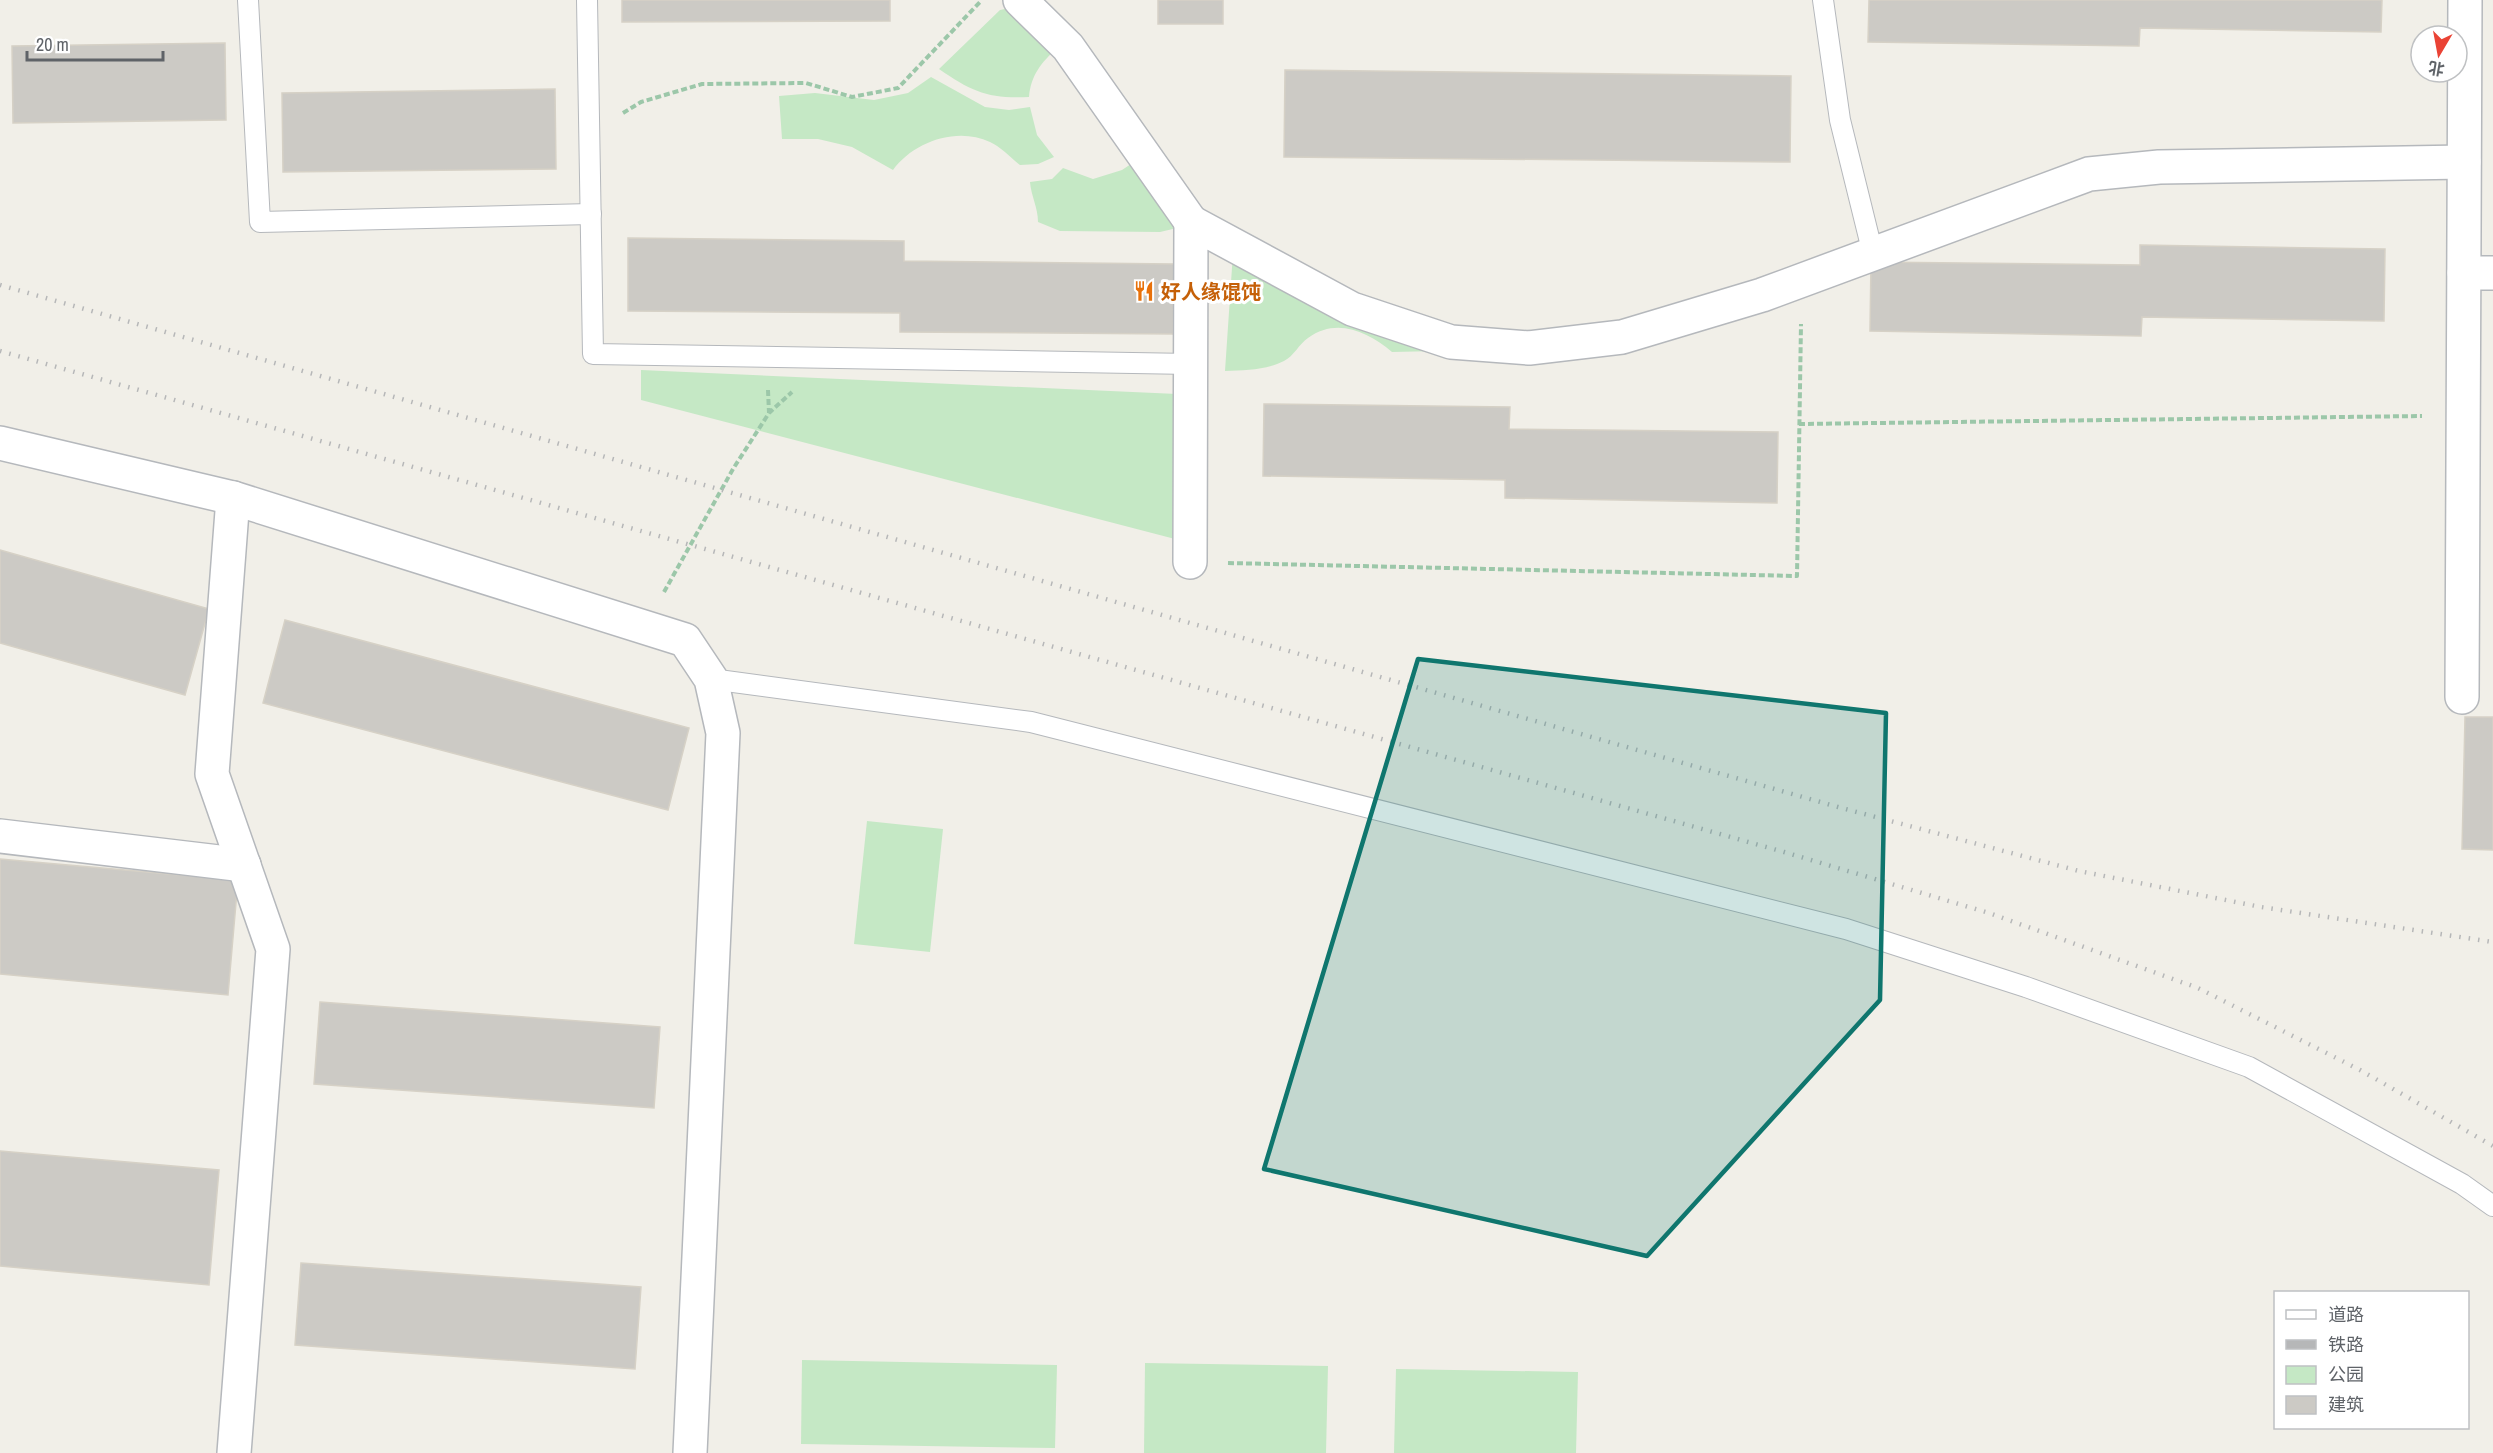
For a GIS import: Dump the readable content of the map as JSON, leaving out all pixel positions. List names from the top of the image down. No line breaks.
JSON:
{"places":{"restaurant":["好人缘馄饨"]},"legend":["道路","铁路","公园","建筑"],"scale_bar":"20 m","north":"bottom"}
